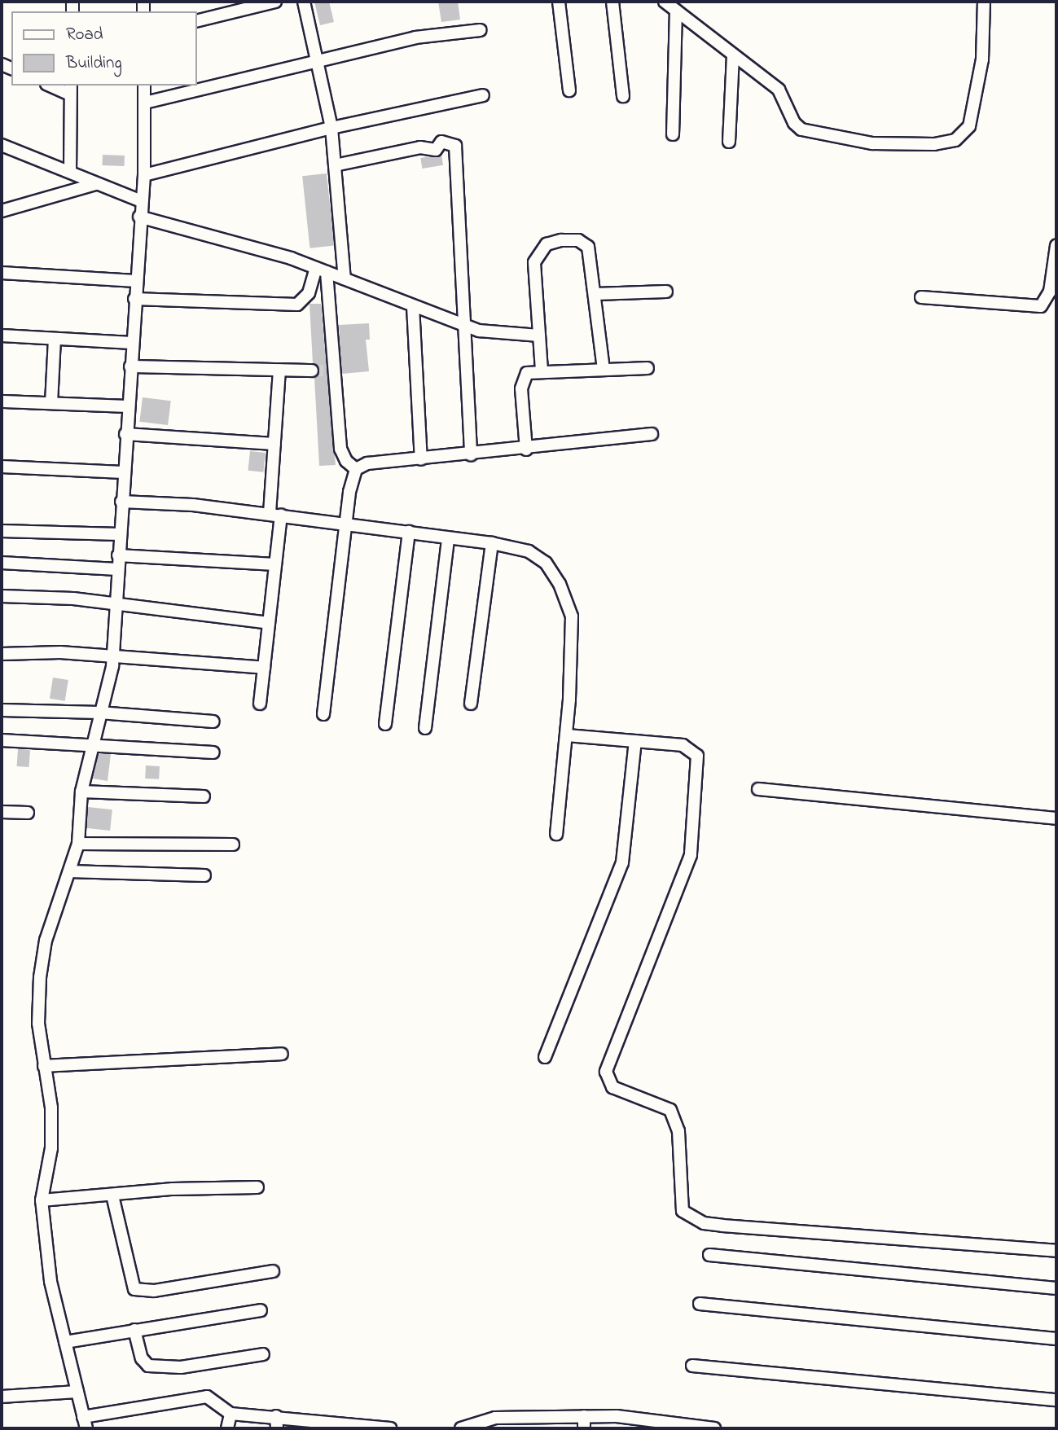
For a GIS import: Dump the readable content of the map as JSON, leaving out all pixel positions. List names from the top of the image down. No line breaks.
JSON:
{"legend":["Road","Building"]}
